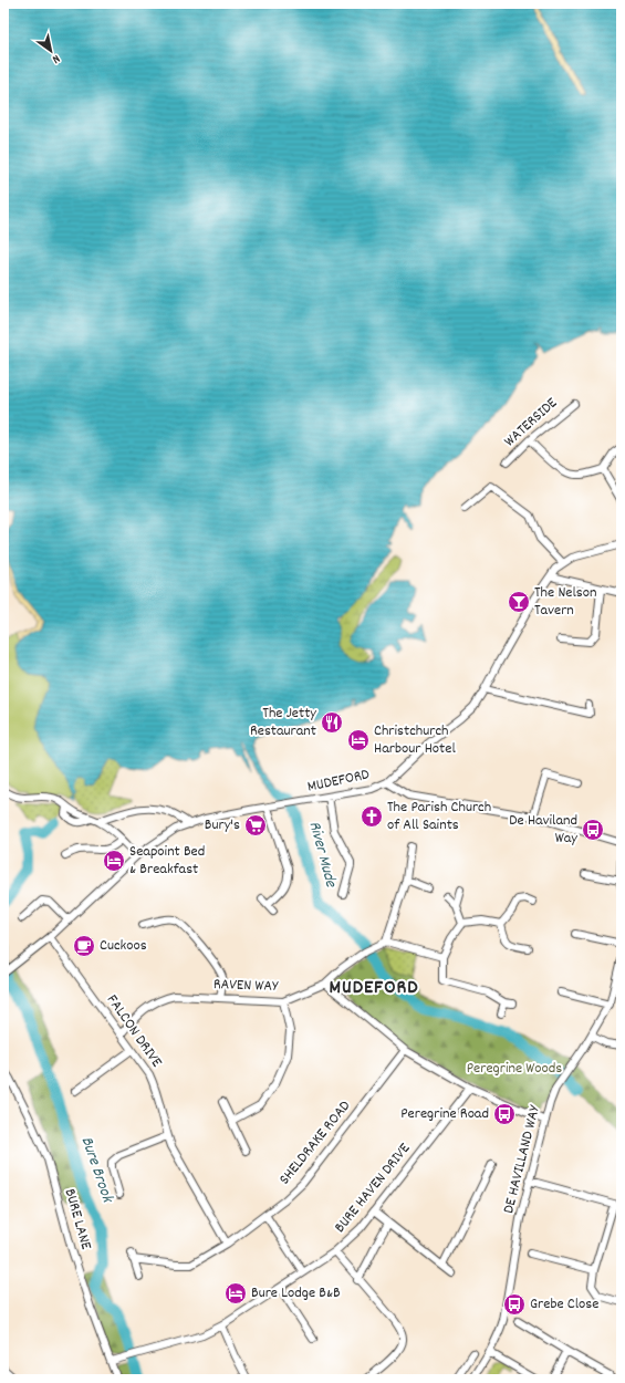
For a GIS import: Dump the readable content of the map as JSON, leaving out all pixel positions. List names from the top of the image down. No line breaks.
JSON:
{"streets":{"street":["WATERSIDE","MUDEFORD","RAVEN WAY","FALCON DRIVE","SHELDRAKE ROAD","DE HAVILLAND WAY","BURE HAVEN DRIVE","BURE LANE"]},"crossings":[["MUDEFORD","FALCON DRIVE"],["RAVEN WAY","FALCON DRIVE"],["FALCON DRIVE","SHELDRAKE ROAD"],["BURE HAVEN DRIVE","BURE LANE"]],"districts":["MUDEFORD"],"water":["River Mude","Bure Brook"],"parks":["Peregrine Woods"],"places":{"bar":["The Nelson Tavern"],"restaurant":["The Jetty Restaurant"],"hotel":["Christchurch Harbour Hotel","Seapoint Bed & Breakfast","Bure Lodge B&B"],"church":["The Parish Church of All Saints"],"supermarket":["Bury's"],"bus stop":["De Haviland Way","Peregrine Road","Grebe Close"],"cafe":["Cuckoos"]},"north":"bottom right"}
